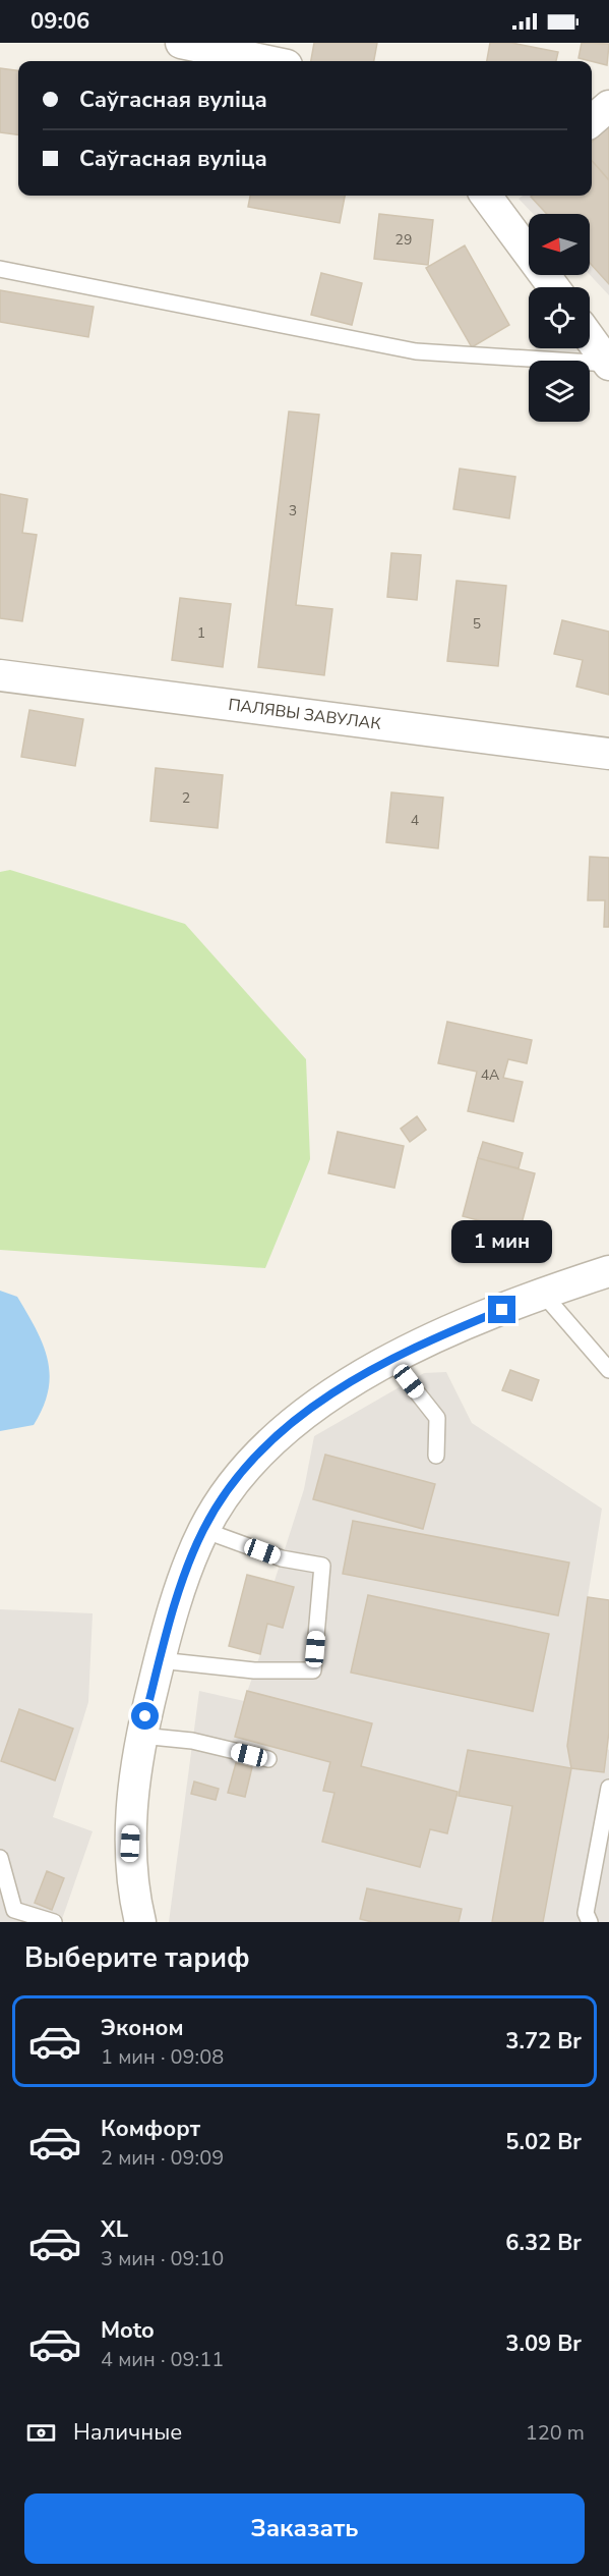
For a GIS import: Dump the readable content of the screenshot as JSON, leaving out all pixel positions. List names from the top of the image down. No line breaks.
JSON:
{"streets":{"street":["ПАЛЯВЫ ЗАВУЛАК"]},"house_numbers":["29","3","5","1","2","4","4А"],"north":"left","page":{"status":"09:06","banner":["Саўгасная вуліца","Саўгасная вуліца"],"bubble":"1 мин","heading":"Выберите тариф","list":[{"name":"Эконом","note":"1 мин · 09:08","value":"3.72 Br"},{"name":"Комфорт","note":"2 мин · 09:09","value":"5.02 Br"},{"name":"XL","note":"3 мин · 09:10","value":"6.32 Br"},{"name":"Moto","note":"4 мин · 09:11","value":"3.09 Br"}],"pay":["Наличные","120 m"],"buttons":"Заказать"}}
